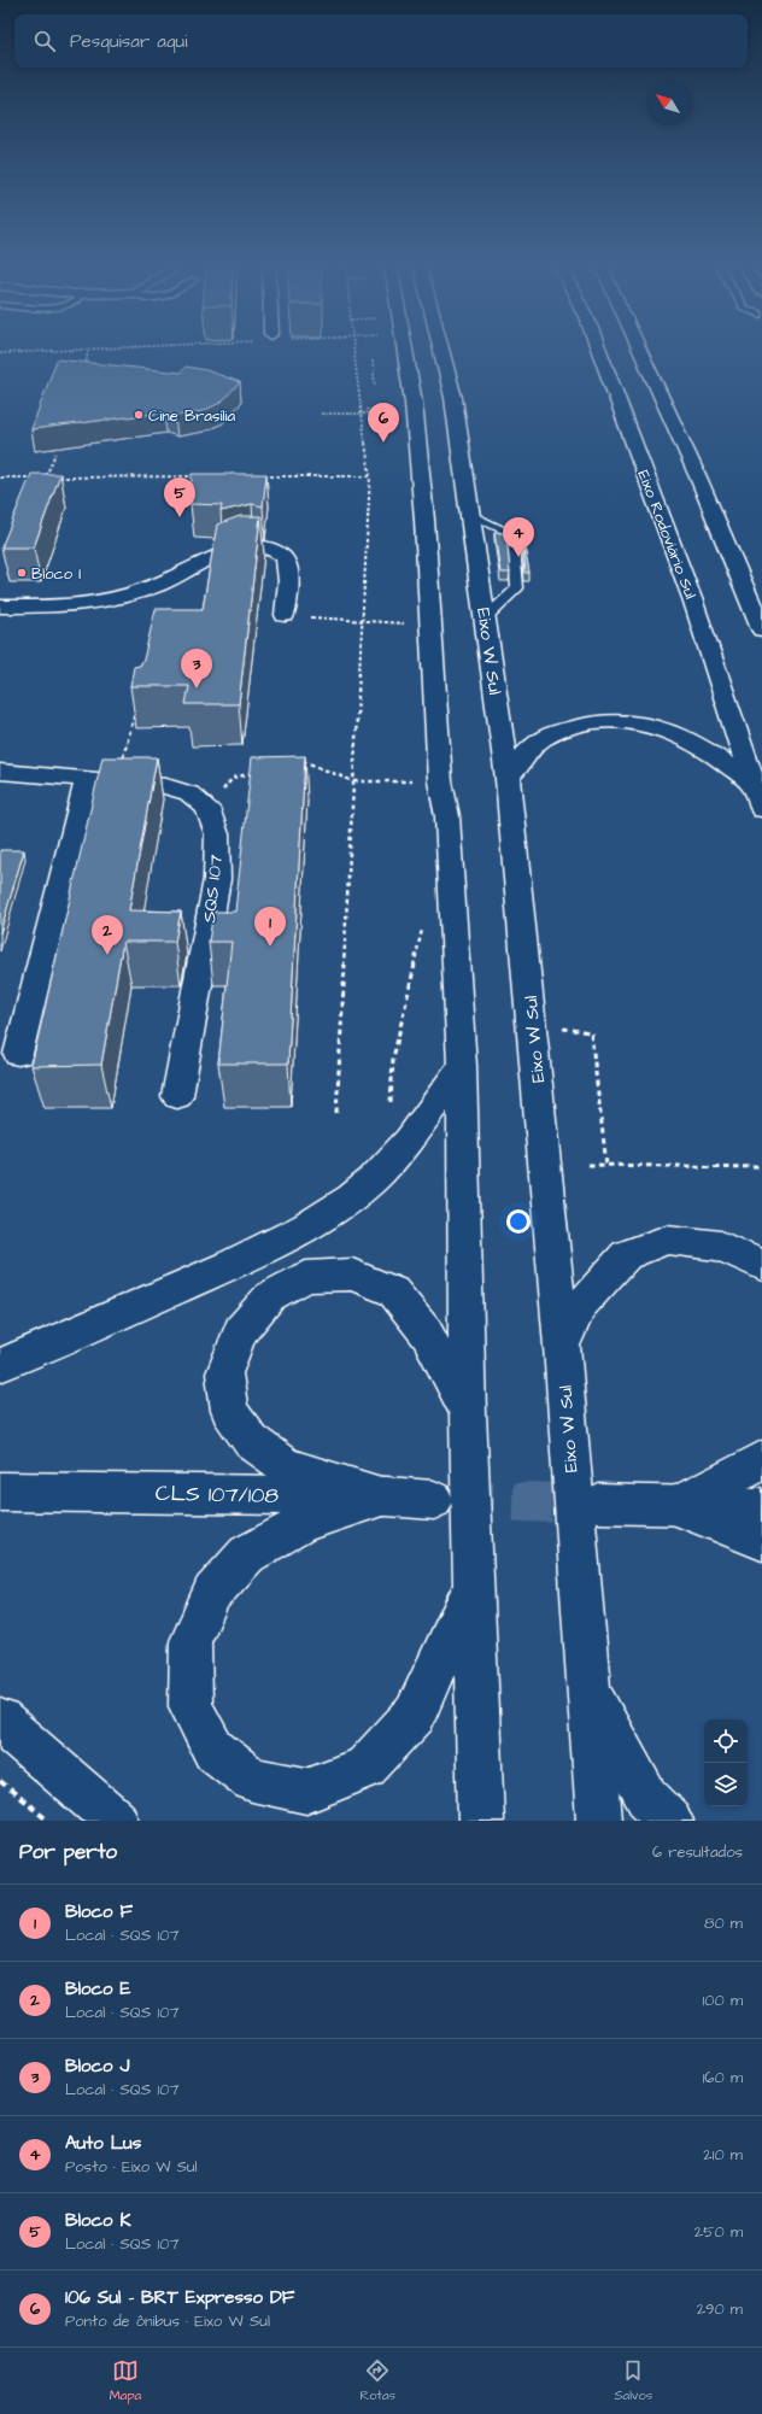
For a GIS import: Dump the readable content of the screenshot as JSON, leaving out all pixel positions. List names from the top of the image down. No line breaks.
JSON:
{"streets":{"main road":["Eixo Rodoviário Sul","Eixo W Sul","SQS 107","CLS 107/108"]},"places":["Cine Brasília","Bloco I"],"north":"top left","page":{"search":"Pesquisar aqui","pins":["6","5","4","3","1","2"],"heading":["Por perto","6 resultados"],"list":[{"mark":"1","name":"Bloco F","note":"Local · SQS 107","value":"80 m"},{"mark":"2","name":"Bloco E","note":"Local · SQS 107","value":"100 m"},{"mark":"3","name":"Bloco J","note":"Local · SQS 107","value":"160 m"},{"mark":"4","name":"Auto Lus","note":"Posto · Eixo W Sul","value":"210 m"},{"mark":"5","name":"Bloco K","note":"Local · SQS 107","value":"250 m"},{"mark":"6","name":"106 Sul - BRT Expresso DF","note":"Ponto de ônibus · Eixo W Sul","value":"290 m"}],"nav":["Mapa","Rotas","Salvos"]}}
